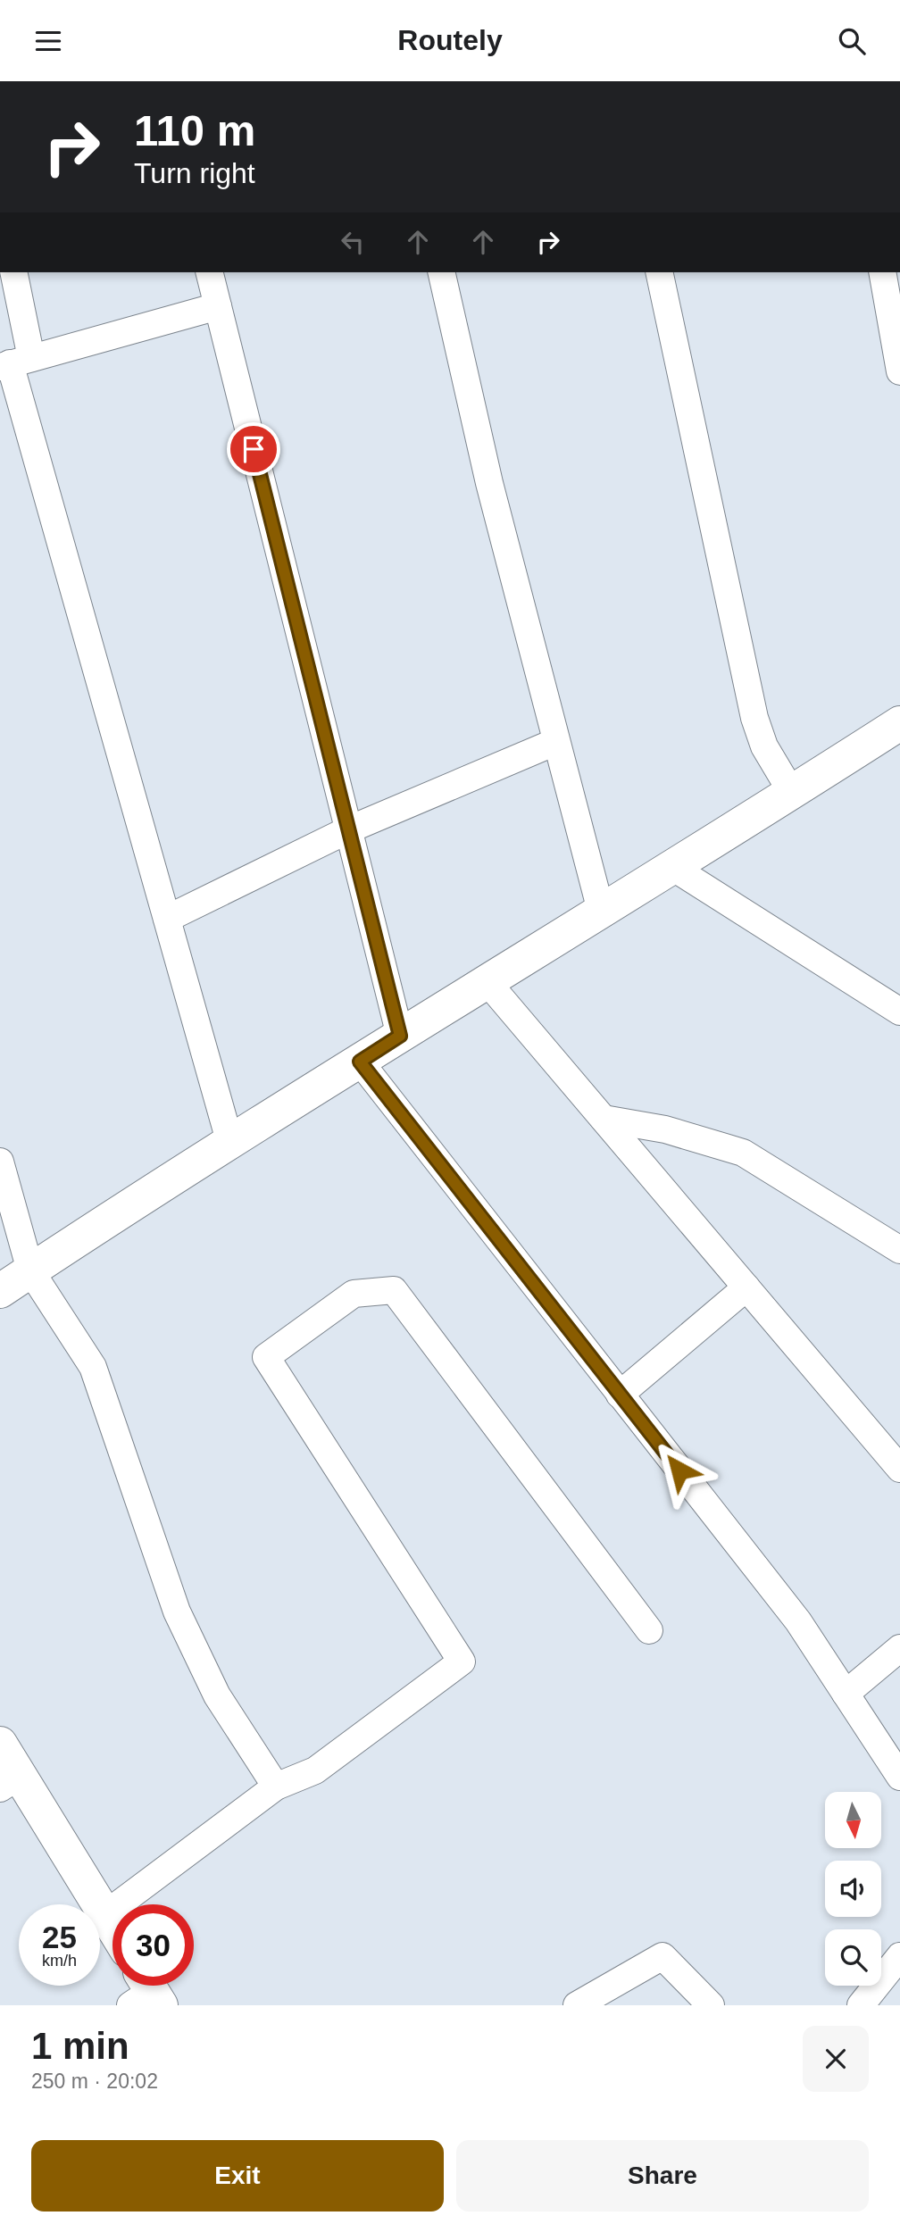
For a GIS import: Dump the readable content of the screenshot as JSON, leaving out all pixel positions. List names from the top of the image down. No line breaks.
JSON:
{"north":"bottom","page":{"header":"Routely","turn":["110 m","Turn right"],"speed":"25 km/h","limit":"30","heading":["1 min","250 m · 20:02"],"buttons":["Exit","Share"]}}
